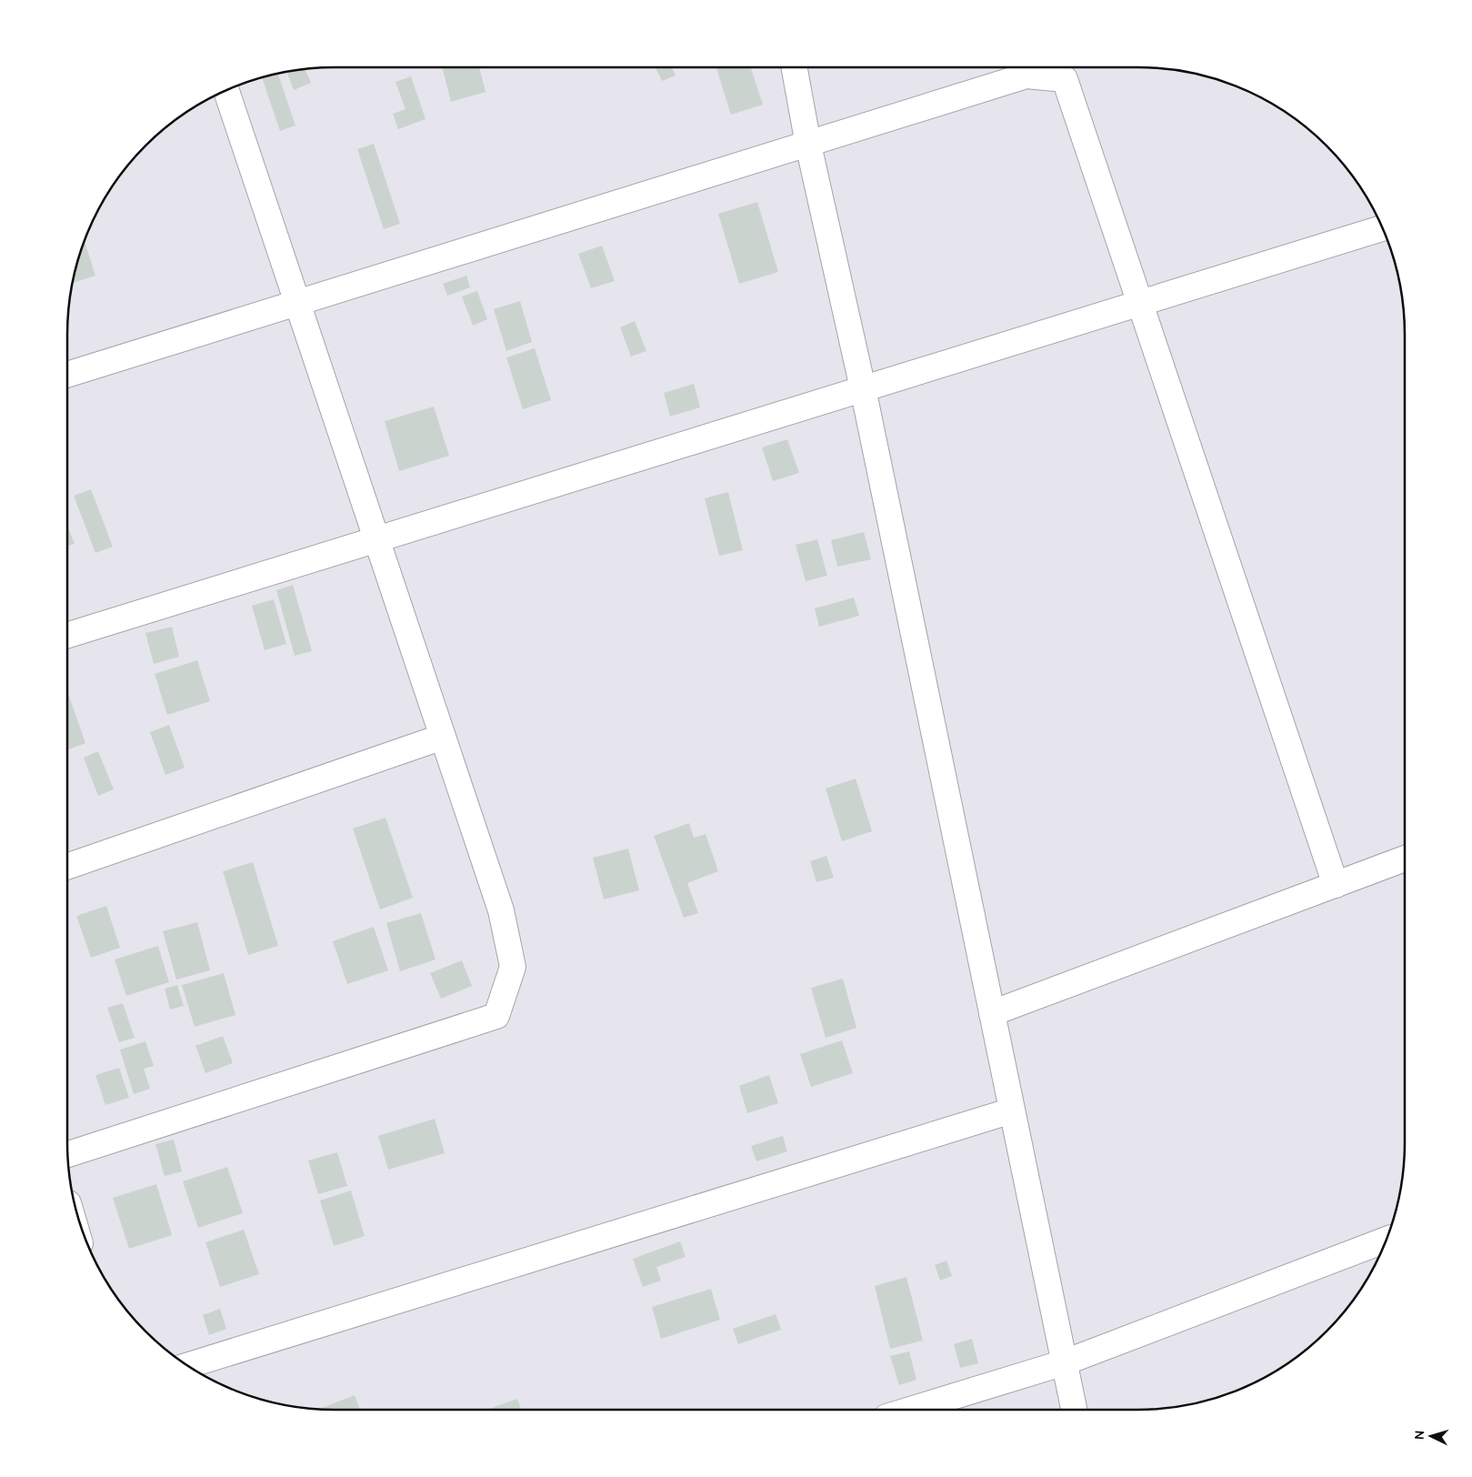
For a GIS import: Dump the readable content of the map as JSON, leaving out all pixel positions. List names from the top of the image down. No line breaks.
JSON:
{"north":"left"}
